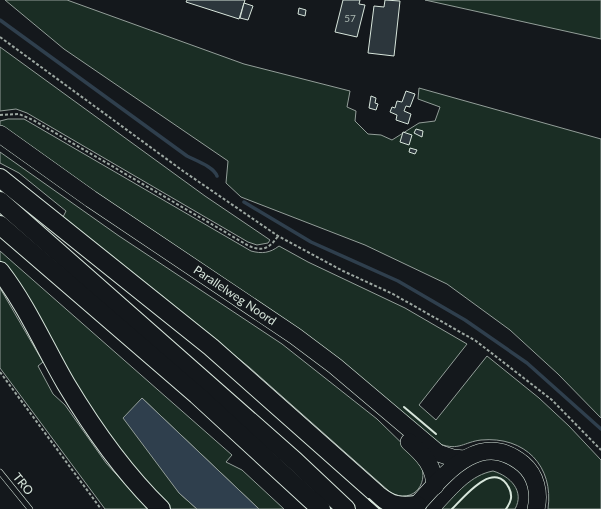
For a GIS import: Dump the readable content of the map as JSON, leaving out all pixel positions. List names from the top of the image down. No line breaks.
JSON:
{"streets":{"highway":["Parallelweg Noord"],"lane":["TRO"]},"house_numbers":["57"]}
